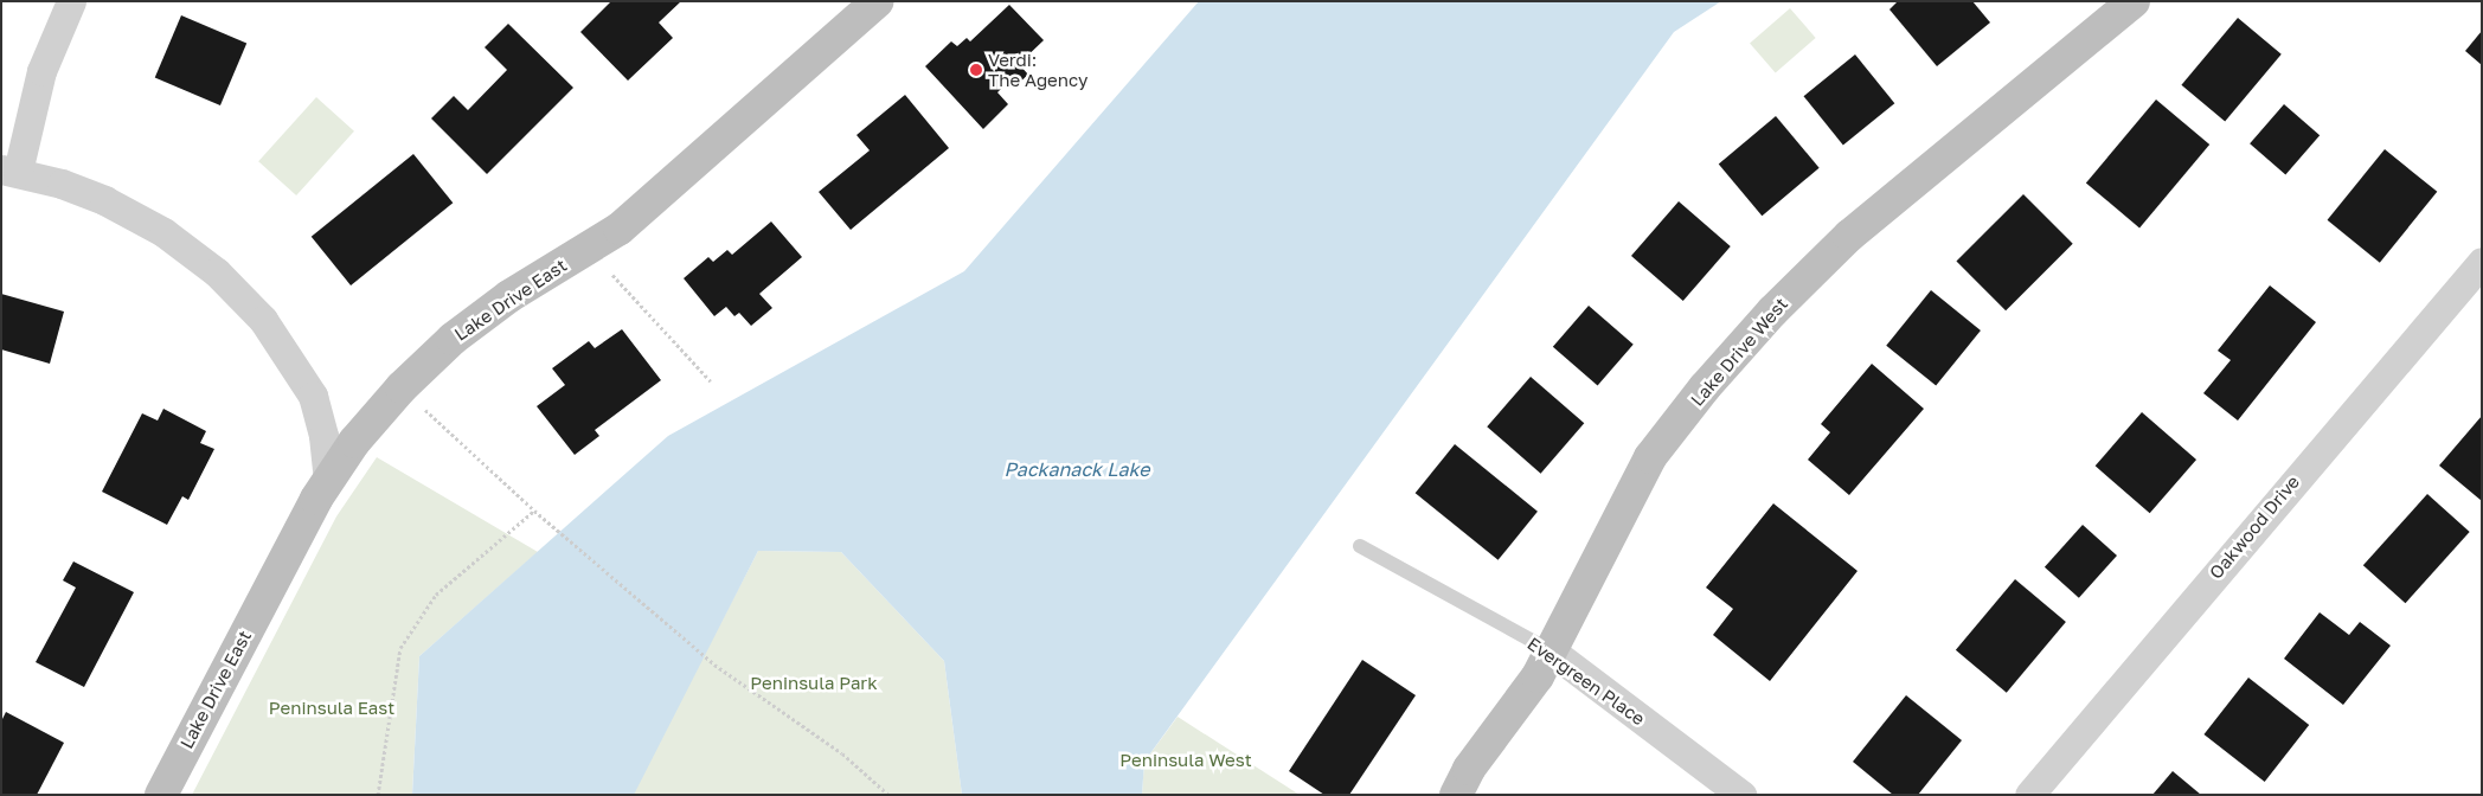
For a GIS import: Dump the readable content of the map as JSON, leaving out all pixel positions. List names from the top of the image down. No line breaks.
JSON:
{"streets":{"street":["Lake Drive East","Lake Drive West","Oakwood Drive","Evergreen Place"]},"crossings":[["Lake Drive West","Evergreen Place"]],"water":["Packanack Lake"],"parks":["Peninsula Park","Peninsula East","Peninsula West"],"places":["Verdi: The Agency"]}
